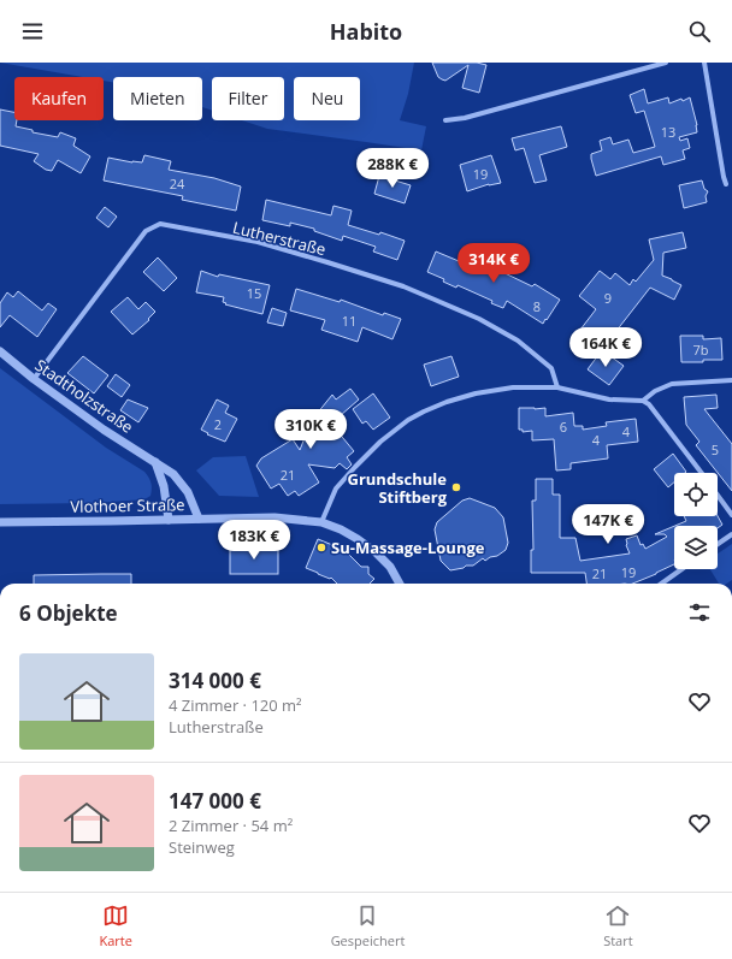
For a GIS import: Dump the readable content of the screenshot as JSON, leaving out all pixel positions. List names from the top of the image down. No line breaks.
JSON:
{"streets":{"street":["Lutherstraße","Stadtholzstraße","Vlothoer Straße"]},"crossings":[["Lutherstraße","Stadtholzstraße"],["Stadtholzstraße","Vlothoer Straße"]],"places":["Grundschule Stiftberg","Su-Massage-Lounge"],"house_numbers":["13","19","24","15","9","8","11","7b","2","6","4","4","5","21","19","21"],"page":{"header":"Habito","chip":["Kaufen","Mieten","Filter","Neu"],"price":["288K €","314K €","164K €","310K €","147K €","183K €"],"heading":"6 Objekte","list":[{"name":"314 000 €","note":"4 Zimmer · 120 m² · Lutherstraße"},{"name":"147 000 €","note":"2 Zimmer · 54 m² · Steinweg"}],"tabs":["Karte","Gespeichert","Start"]}}
